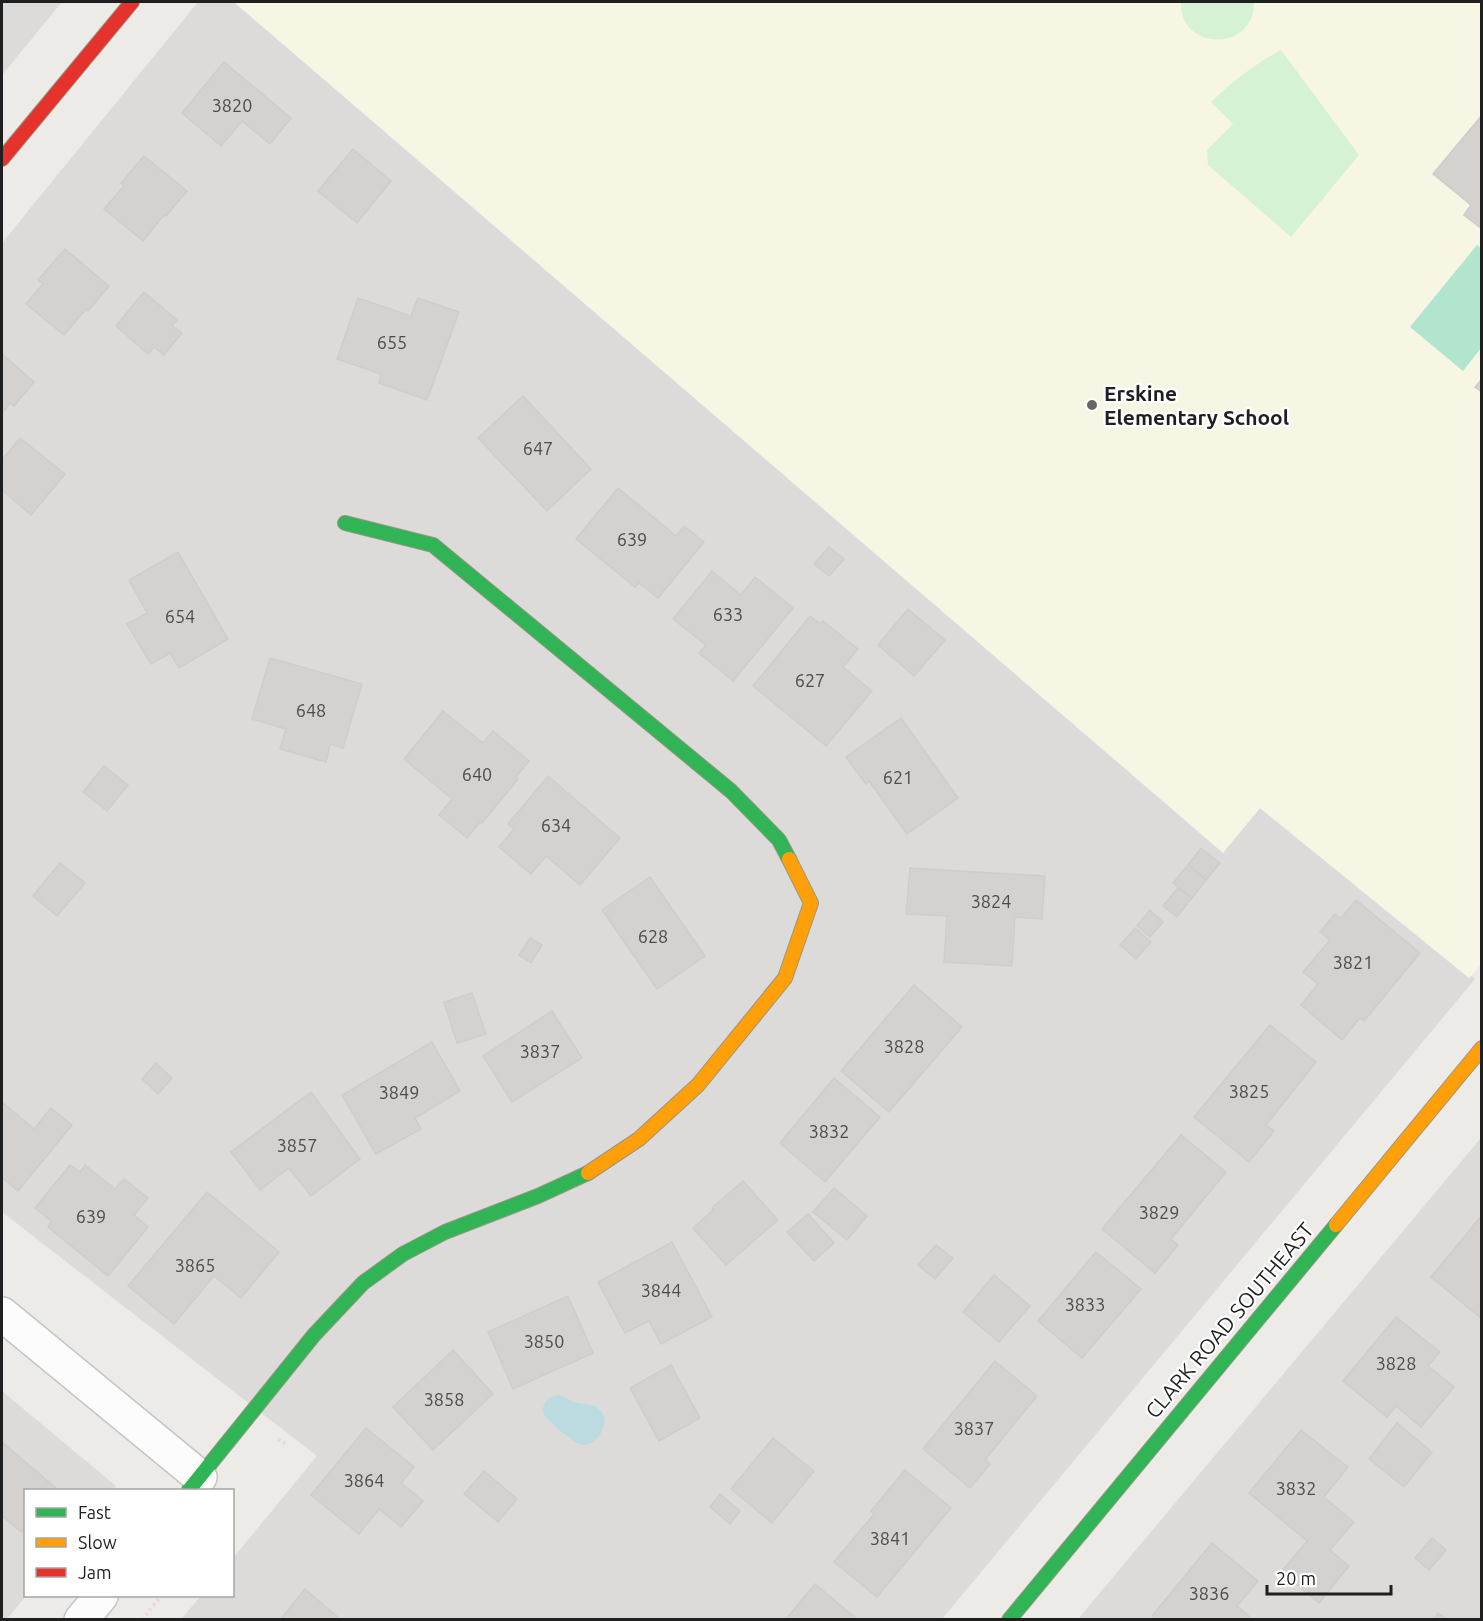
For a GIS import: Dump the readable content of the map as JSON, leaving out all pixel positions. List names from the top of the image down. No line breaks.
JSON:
{"streets":{"street":["CLARK ROAD SOUTHEAST"]},"places":["Erskine Elementary School"],"house_numbers":["3820","655","647","639","633","654","627","648","640","621","634","3824","628","3821","3828","3837","3825","3849","3832","3857","3829","639","3865","3844","3833","3850","3828","3858","3837","3864","3832","3841","3836"],"legend":["Fast","Slow","Jam"],"scale_bar":"20 m"}
